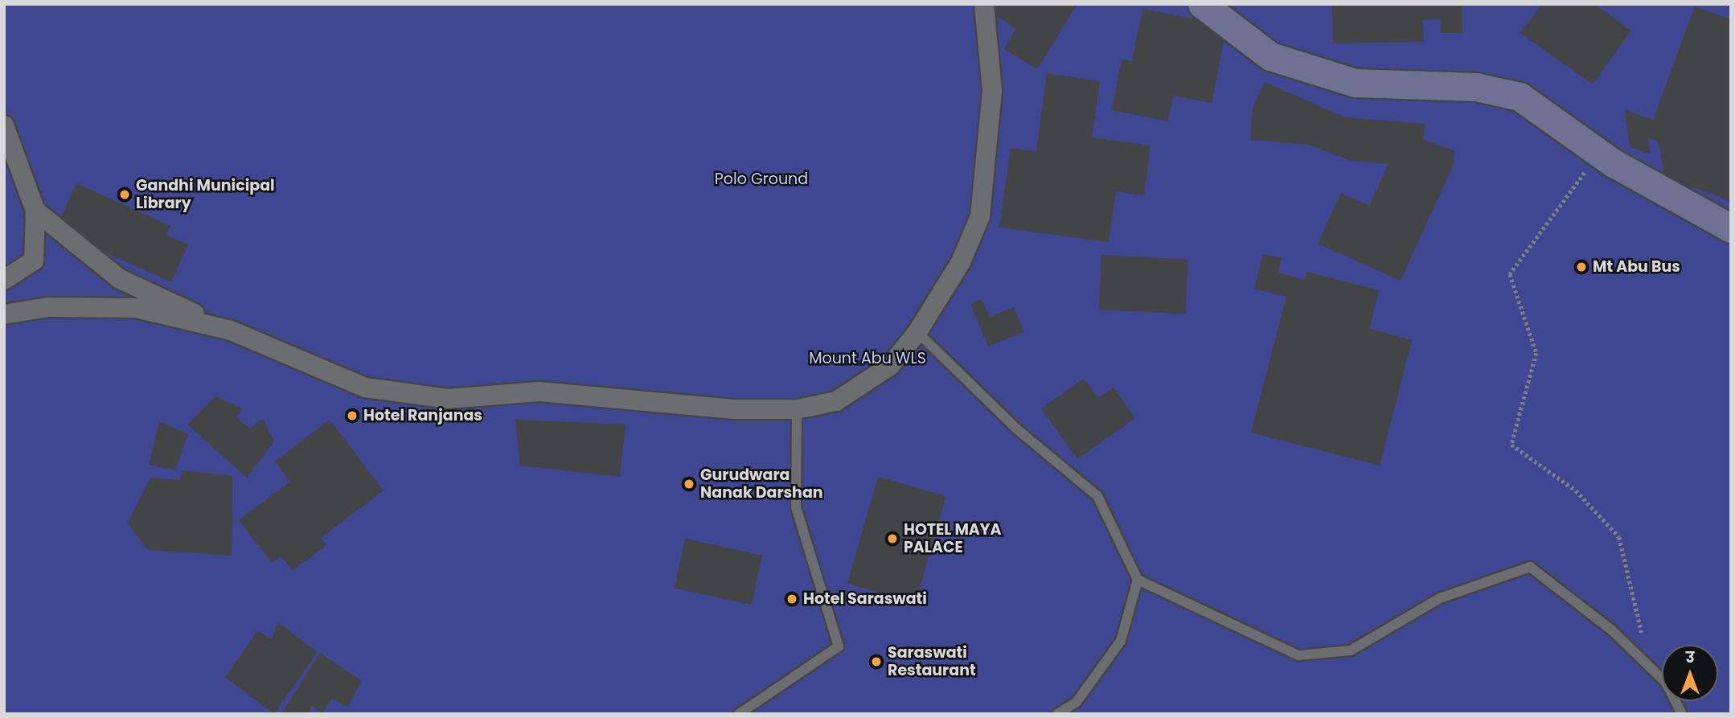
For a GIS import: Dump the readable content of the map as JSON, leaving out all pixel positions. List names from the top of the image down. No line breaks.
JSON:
{"parks":["Polo Ground","Mount Abu WLS"],"places":["Gandhi Municipal Library","Mt Abu Bus","Hotel Ranjanas","Gurudwara Nanak Darshan","HOTEL MAYA PALACE","Hotel Saraswati","Saraswati Restaurant"],"north":"top"}
